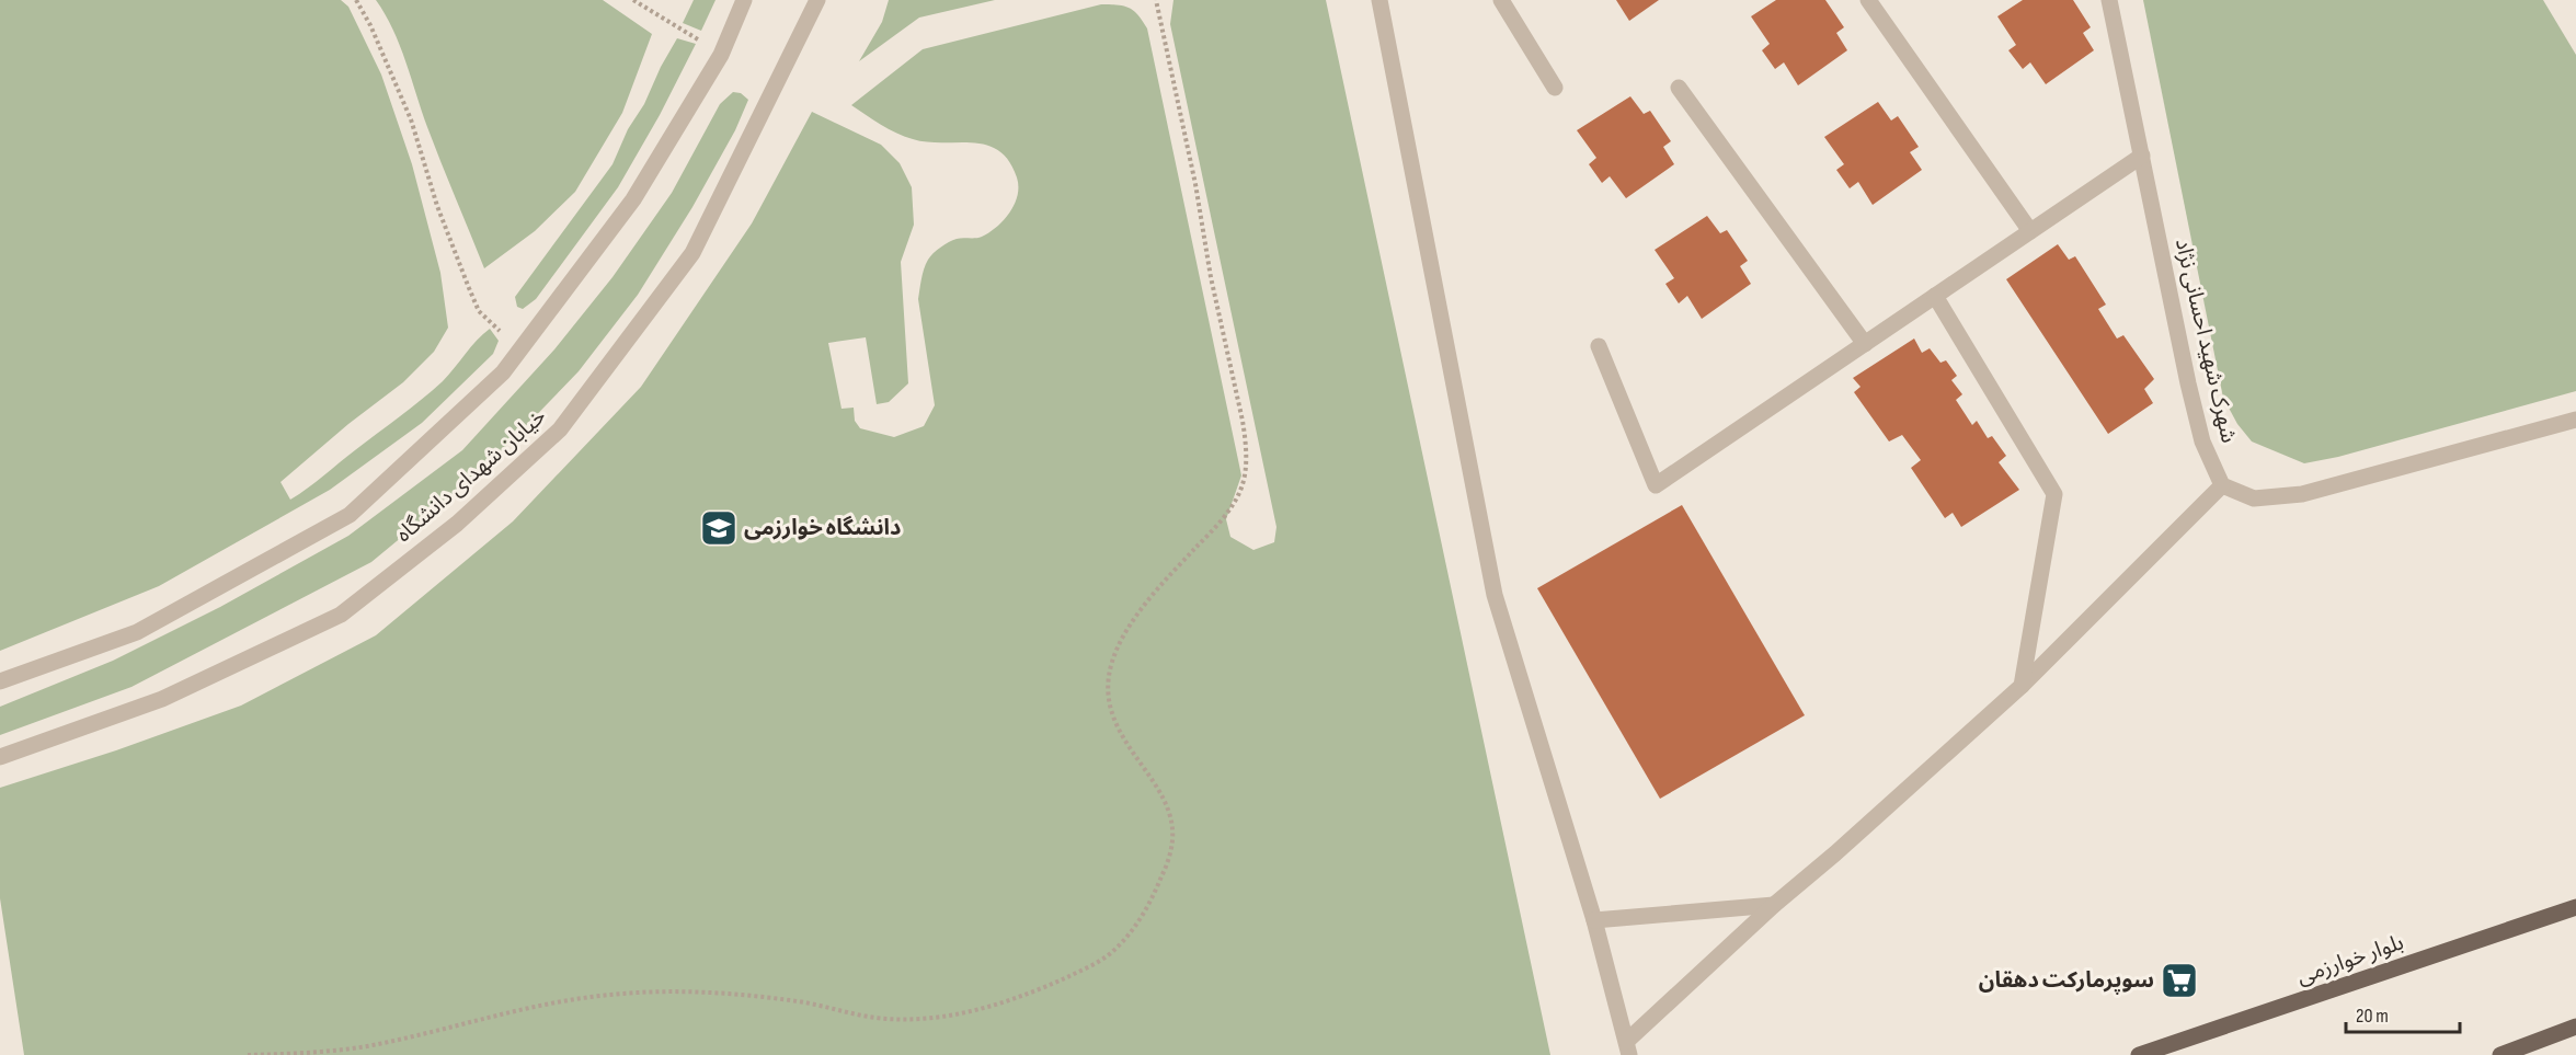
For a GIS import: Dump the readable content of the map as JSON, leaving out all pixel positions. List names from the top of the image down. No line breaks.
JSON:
{"streets":{"main road":["بلوار خوارزمی"],"street":["شهرک شهید احسانی نژاد","خیابان شهدای دانشگاه"]},"places":{"school or university":["دانشگاه خوارزمی"],"supermarket":["سوپرمارکت دهقان"]},"scale_bar":"20 m"}
